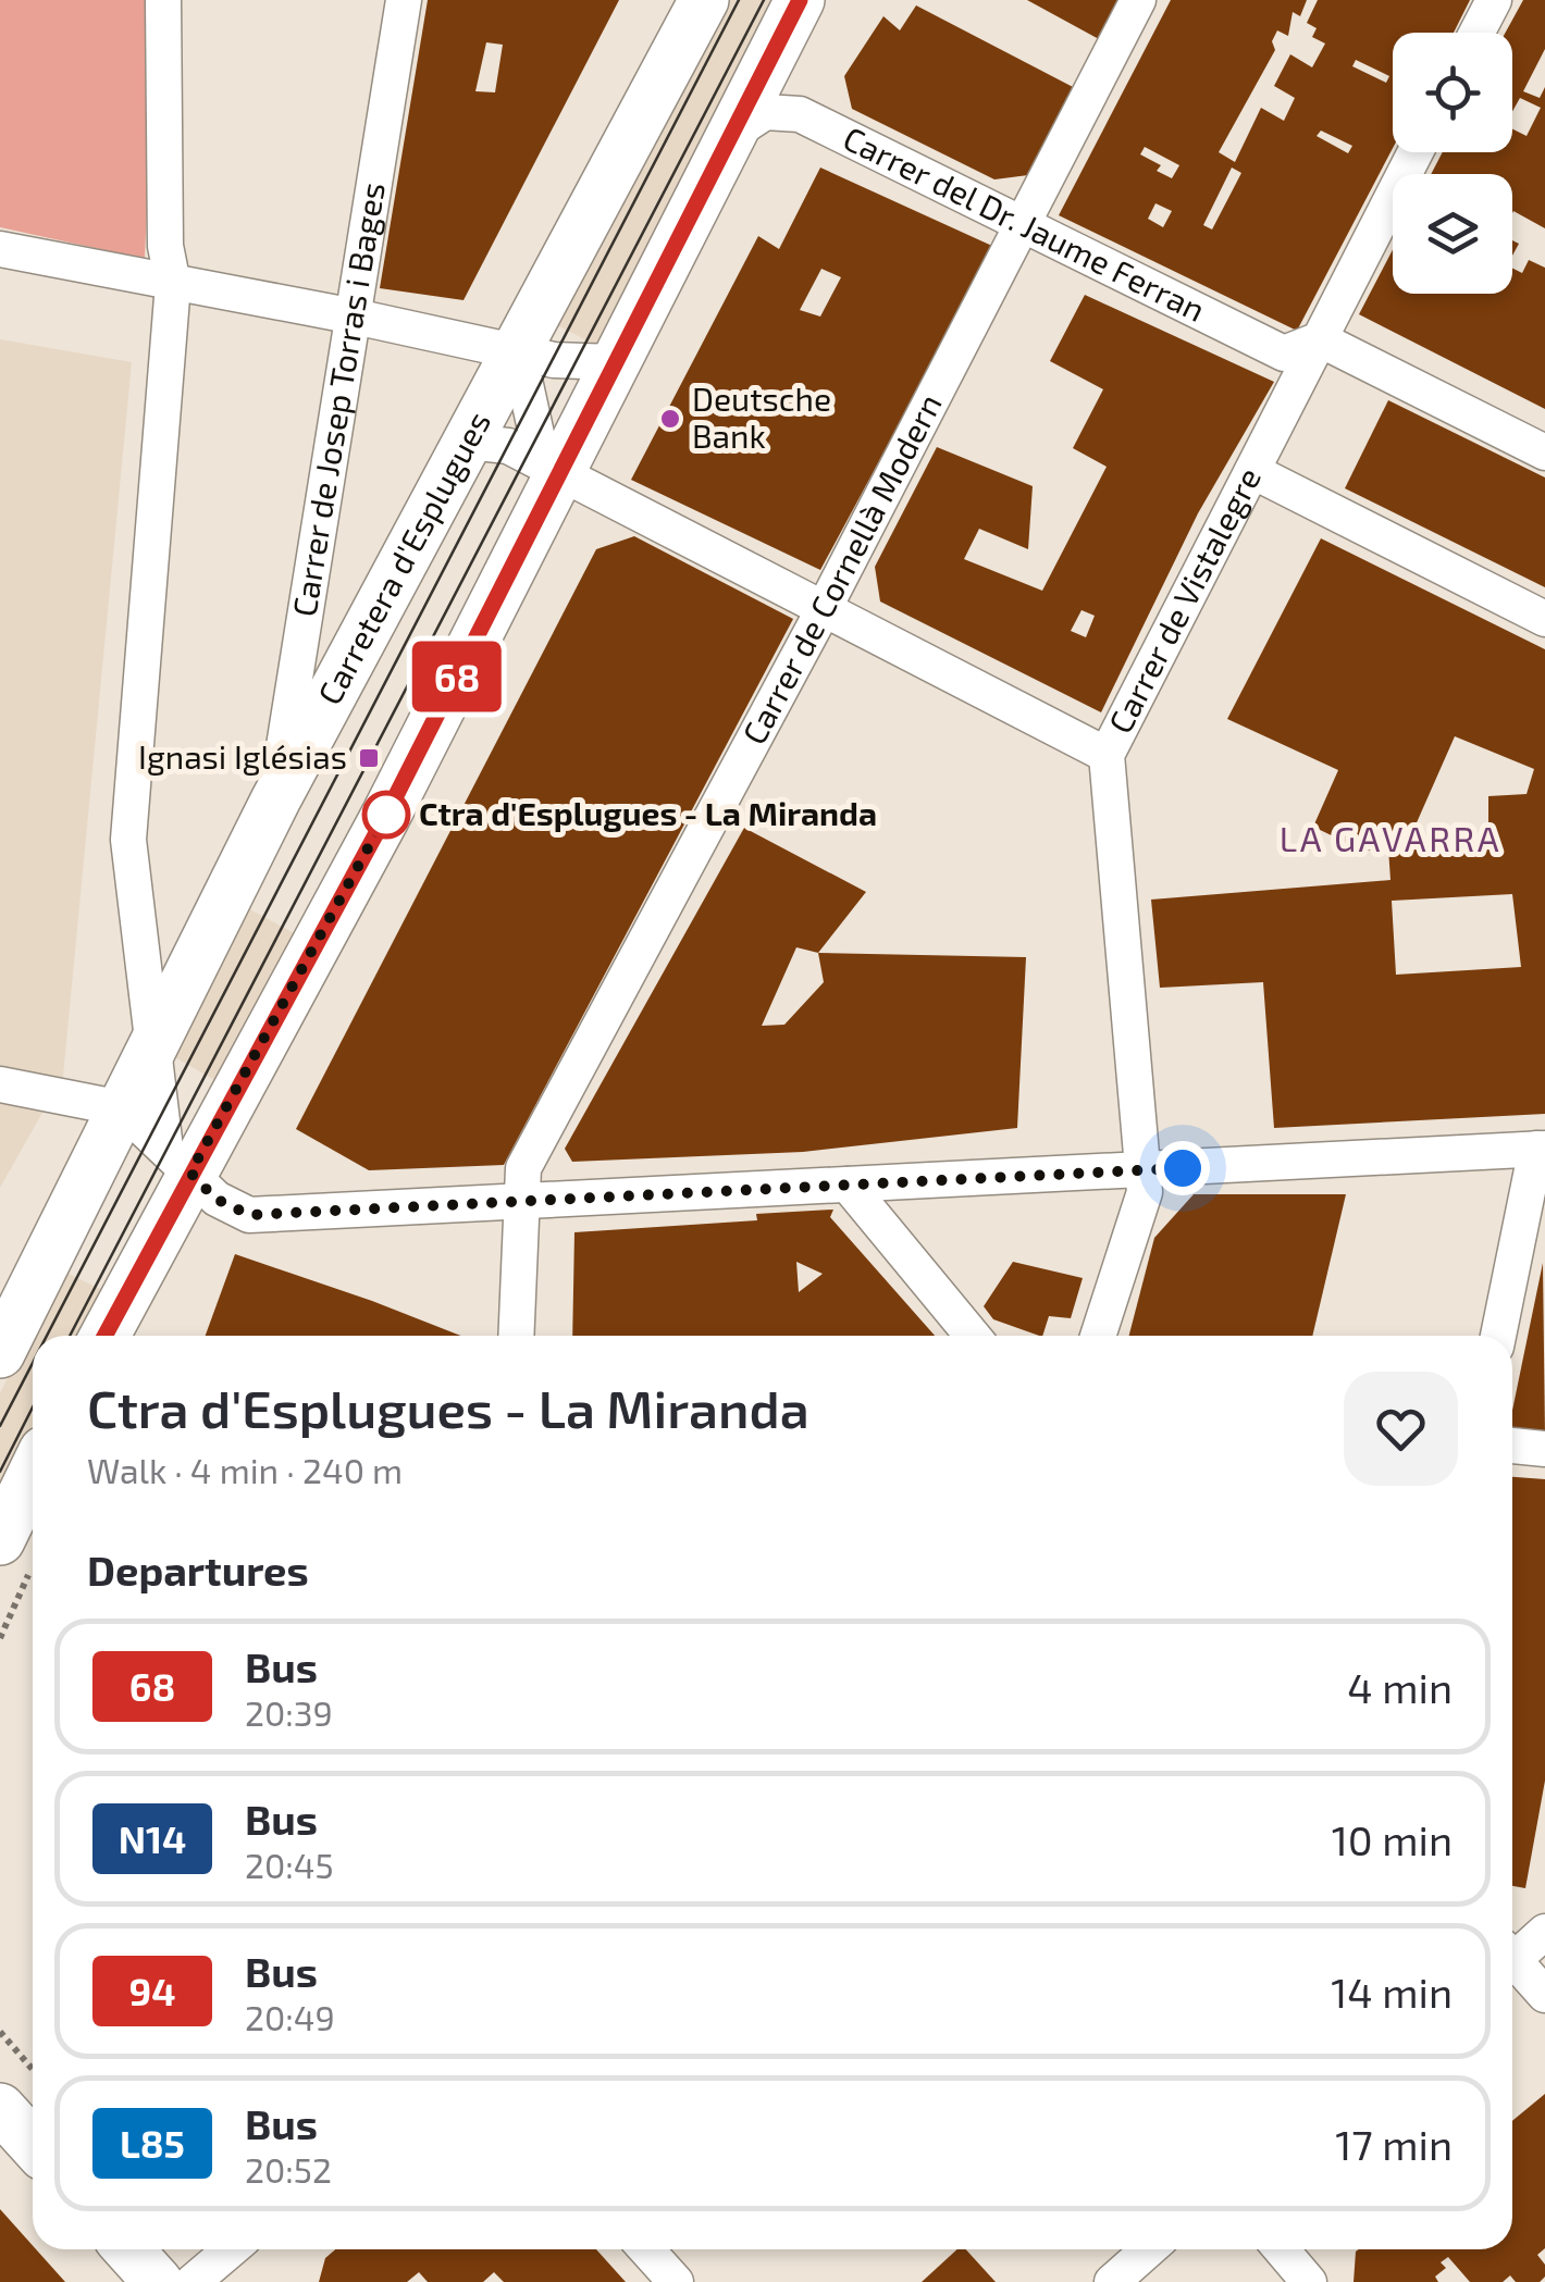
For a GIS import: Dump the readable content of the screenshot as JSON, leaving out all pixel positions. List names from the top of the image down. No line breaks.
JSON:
{"streets":{"street":["Carrer del Dr. Jaume Ferran","Carrer de Josep Torras i Bages","Carretera d'Esplugues","Carrer de Cornellà Modern","Carrer de Vistalegre"]},"crossings":[["Carrer del Dr. Jaume Ferran","Carrer de Cornellà Modern"],["Carrer del Dr. Jaume Ferran","Carrer de Vistalegre"],["Carrer de Josep Torras i Bages","Carretera d'Esplugues"]],"districts":["LA GAVARRA"],"places":{"other":["Deutsche Bank","Ctra d'Esplugues - La Miranda"],"transit":["Ignasi Iglésias"]},"lines":["bus line 68"],"page":{"on_map":"68","heading":[["Ctra d'Esplugues - La Miranda","Walk · 4 min · 240 m"],"Departures"],"list":[{"mark":"68","name":"Bus","note":"20:39","value":"4 min"},{"mark":"N14","name":"Bus","note":"20:45","value":"10 min"},{"mark":"94","name":"Bus","note":"20:49","value":"14 min"},{"mark":"L85","name":"Bus","note":"20:52","value":"17 min"}]}}
